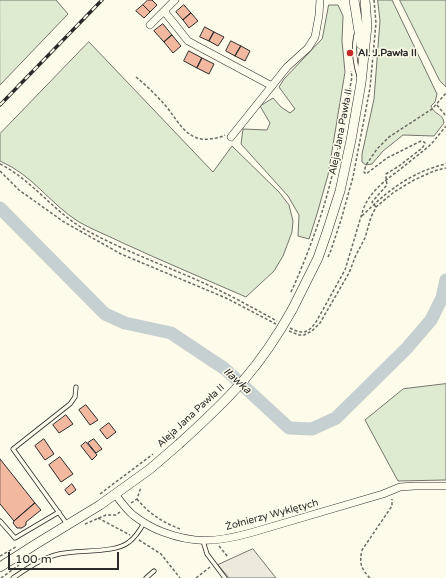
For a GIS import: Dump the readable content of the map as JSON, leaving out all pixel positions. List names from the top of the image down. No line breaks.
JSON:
{"streets":{"main road":["Aleja Jana Pawła II"],"street":["Żołnierzy Wyklętych"]},"crossings":[["Aleja Jana Pawła II","Żołnierzy Wyklętych"]],"water":["Iławka"],"places":["Al. J.Pawła II"],"scale_bar":"100 m"}
